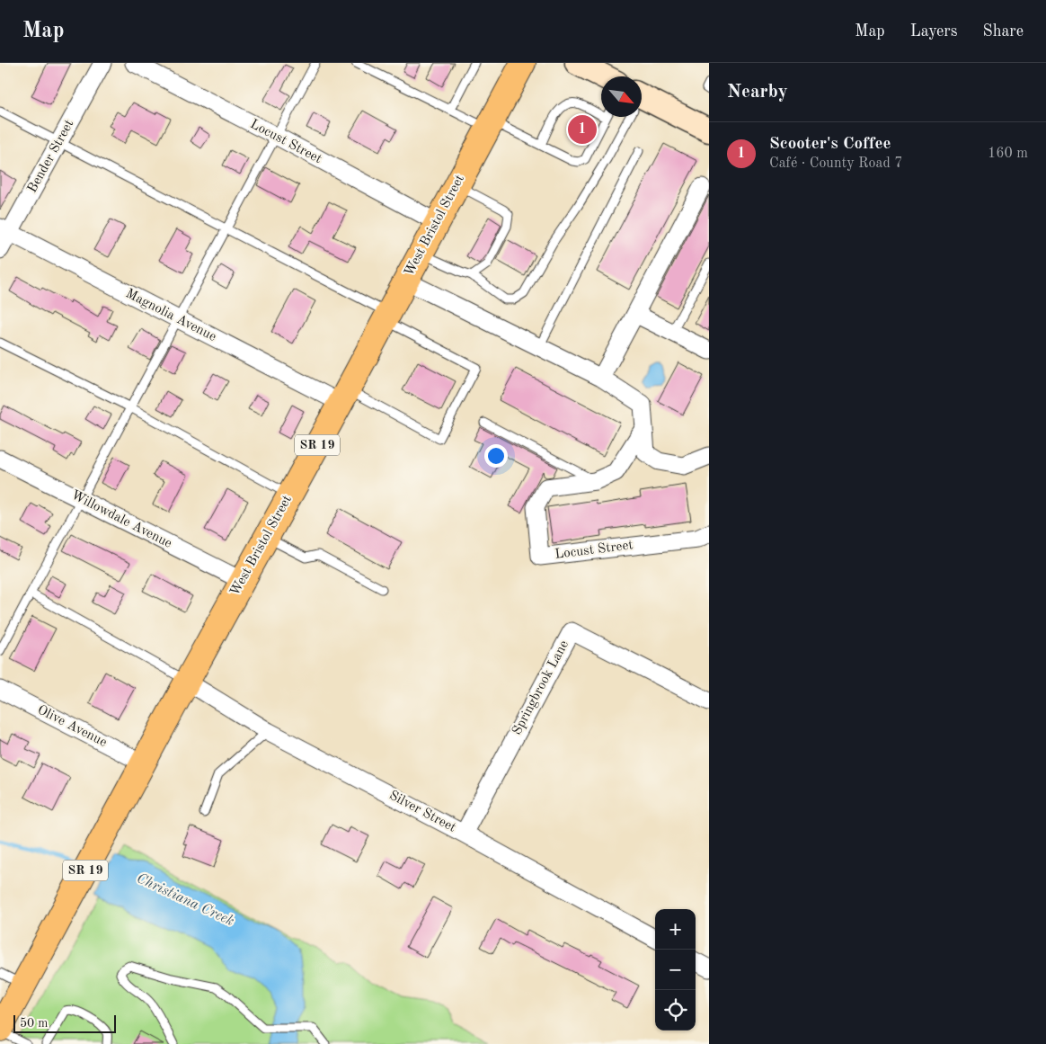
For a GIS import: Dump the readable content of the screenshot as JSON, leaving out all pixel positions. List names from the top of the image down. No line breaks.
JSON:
{"streets":{"main road":["West Bristol Street","SR 19"],"street":["Locust Street","Bender Street","Magnolia Avenue","Willowdale Avenue","Springbrook Lane","Olive Avenue","Silver Street"]},"crossings":[["Locust Street","West Bristol Street"],["Bender Street","Magnolia Avenue"],["West Bristol Street","Magnolia Avenue"],["West Bristol Street","Willowdale Avenue"],["West Bristol Street","Olive Avenue"],["West Bristol Street","Silver Street"],["Springbrook Lane","Silver Street"]],"water":["Christiana Creek"],"scale_bar":"50 m","north":"bottom right","page":{"header":"Map","nav":["Map","Layers","Share"],"heading":"Nearby","pins":"1","list":[{"mark":"1","name":"Scooter's Coffee","note":"Café · County Road 7","value":"160 m"}],"map_buttons":["+","−"],"scale":"50 m"}}
